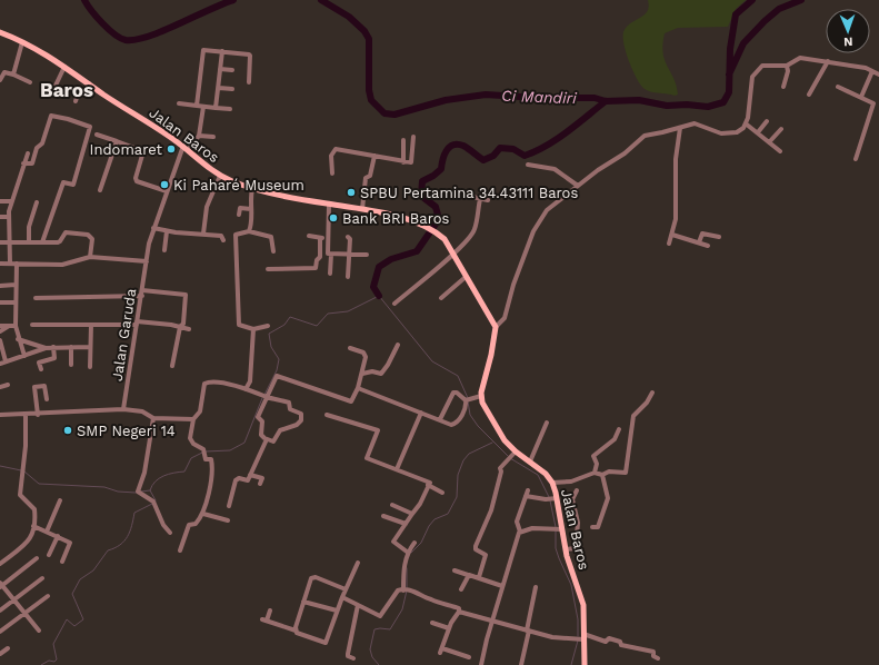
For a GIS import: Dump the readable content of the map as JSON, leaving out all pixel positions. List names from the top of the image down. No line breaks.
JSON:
{"streets":{"main road":["Jalan Baros"],"street":["Jalan Garuda"]},"crossings":[["Jalan Baros","Jalan Garuda"]],"districts":["Baros"],"water":["Ci Mandiri"],"places":["Indomaret","Ki Paharé Museum","SPBU Pertamina 34.43111 Baros","Bank BRI Baros","SMP Negeri 14"],"north":"bottom"}
